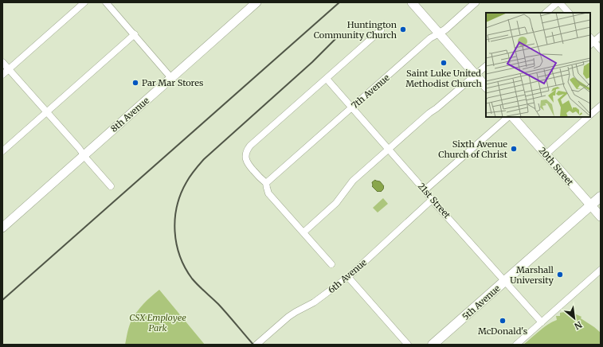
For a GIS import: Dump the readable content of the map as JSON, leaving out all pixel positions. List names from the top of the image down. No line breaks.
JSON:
{"streets":{"main road":["8th Avenue","20th Street","5th Avenue"],"street":["7th Avenue","21st Street","6th Avenue"]},"crossings":[["7th Avenue","21st Street"],["20th Street","5th Avenue"],["21st Street","6th Avenue"],["21st Street","5th Avenue"]],"parks":["CSX Employee Park"],"places":["Huntington Community Church","Saint Luke United Methodist Church","Par Mar Stores","Sixth Avenue Church of Christ","Marshall University","McDonald's"],"north":"bottom right"}
